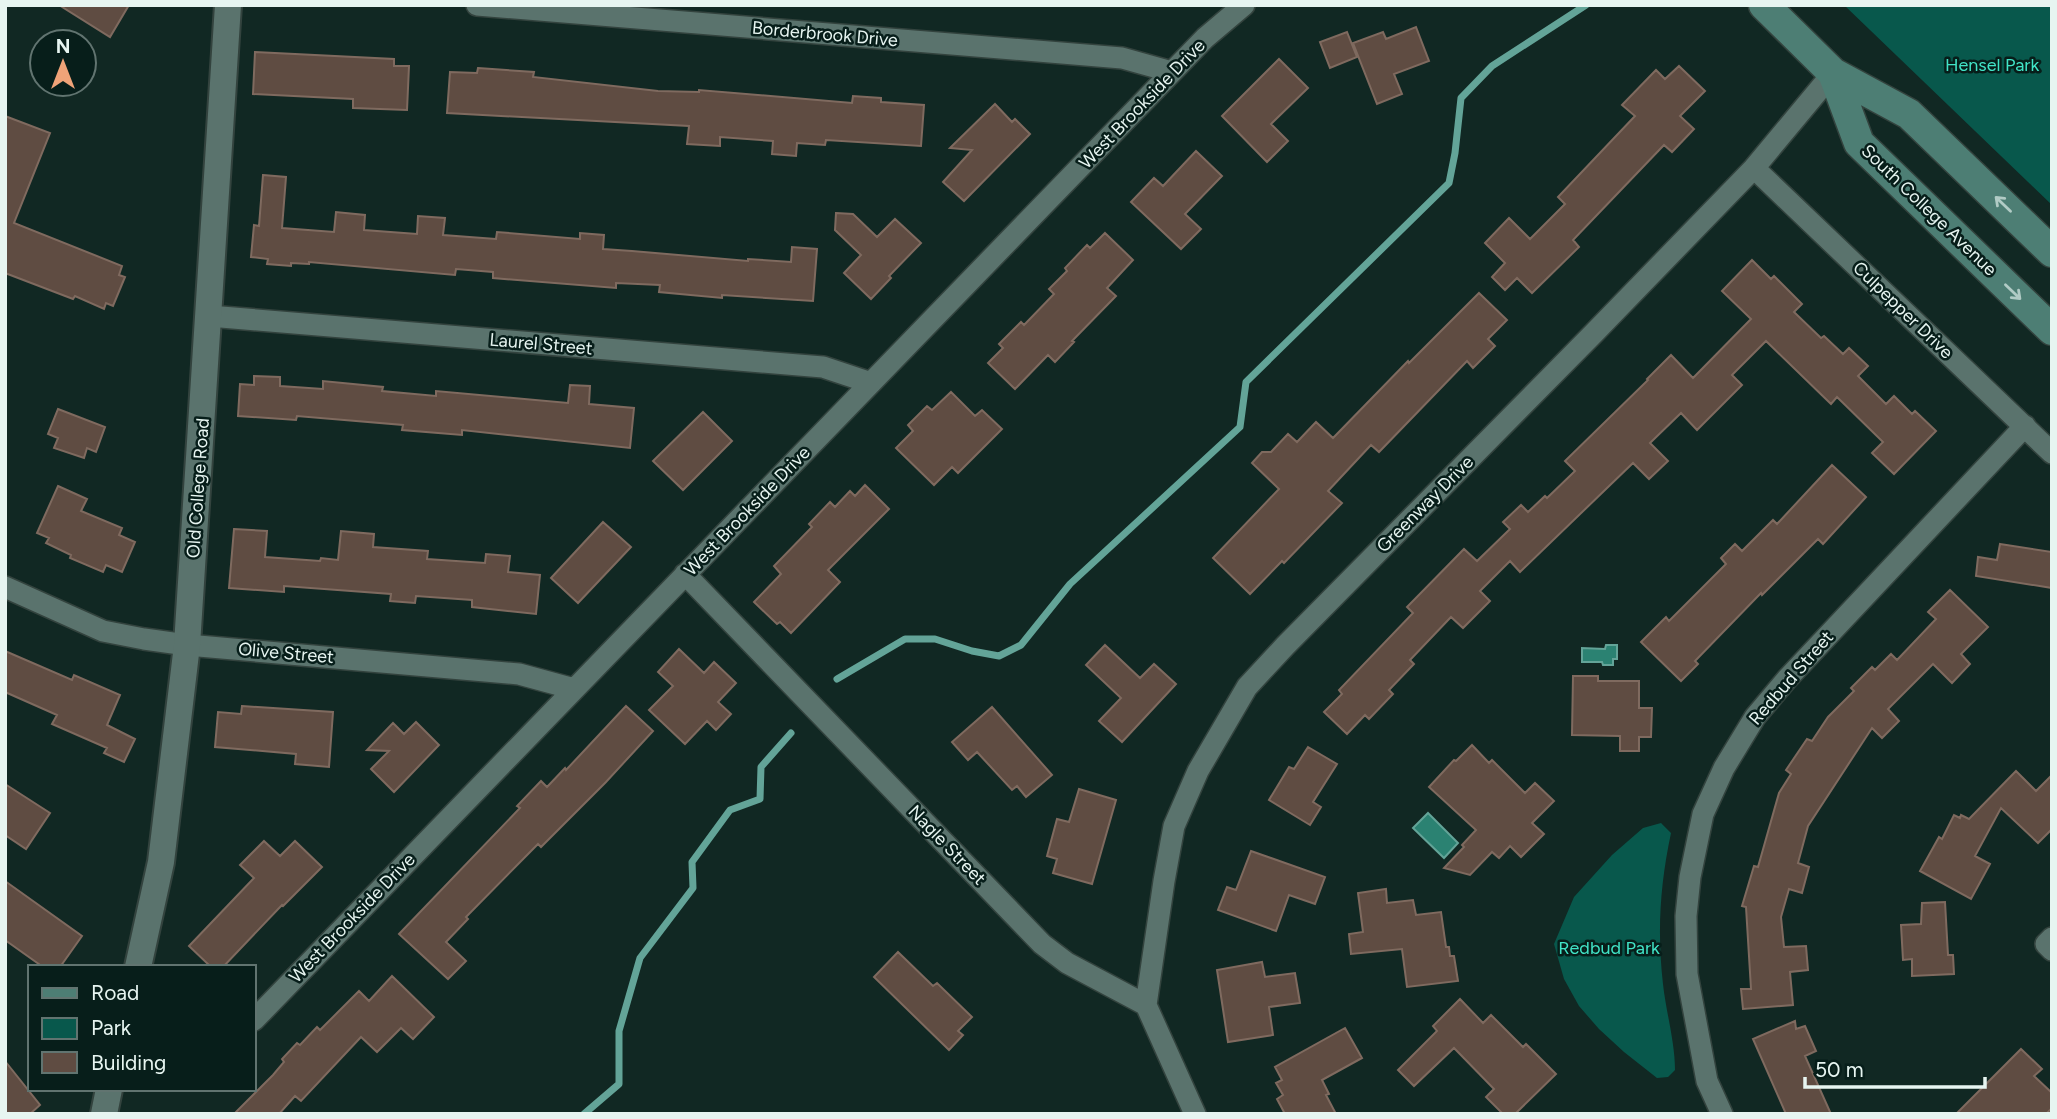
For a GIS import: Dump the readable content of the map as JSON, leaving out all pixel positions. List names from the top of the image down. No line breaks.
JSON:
{"streets":{"main road":["South College Avenue"],"street":["Borderbrook Drive","West Brookside Drive","Culpepper Drive","Laurel Street","Old College Road","Greenway Drive","Olive Street","Redbud Street","Nagle Street"]},"crossings":[["Borderbrook Drive","West Brookside Drive"],["West Brookside Drive","Laurel Street"],["West Brookside Drive","Olive Street"],["West Brookside Drive","Nagle Street"],["South College Avenue","Greenway Drive"],["Culpepper Drive","Greenway Drive"],["Culpepper Drive","Redbud Street"],["Laurel Street","Old College Road"],["Old College Road","Olive Street"],["Greenway Drive","Nagle Street"]],"parks":["Hensel Park","Redbud Park"],"legend":["Road","Park","Building"],"scale_bar":"50 m","north":"top"}
